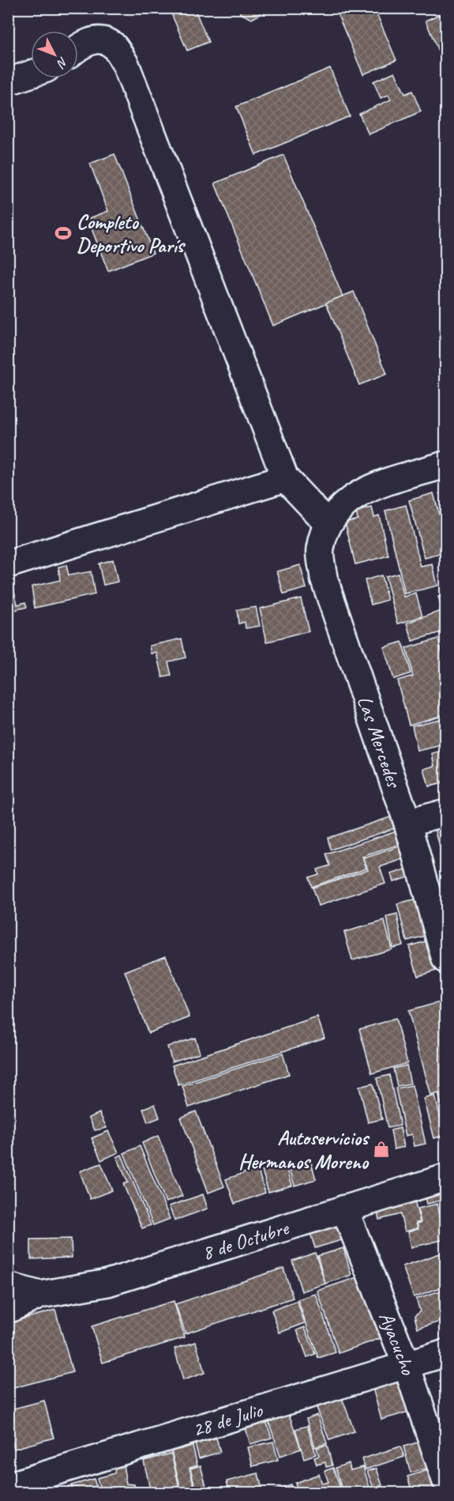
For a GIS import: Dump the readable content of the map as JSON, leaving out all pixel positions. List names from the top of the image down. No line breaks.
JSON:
{"streets":{"street":["Las Mercedes","8 de Octubre","Ayacucho","28 de Julio"]},"crossings":[["8 de Octubre","Ayacucho"],["Ayacucho","28 de Julio"]],"places":{"sports":["Completo Deportivo París"],"shop":["Autoservicios Hermanos Moreno"]},"north":"bottom right"}
